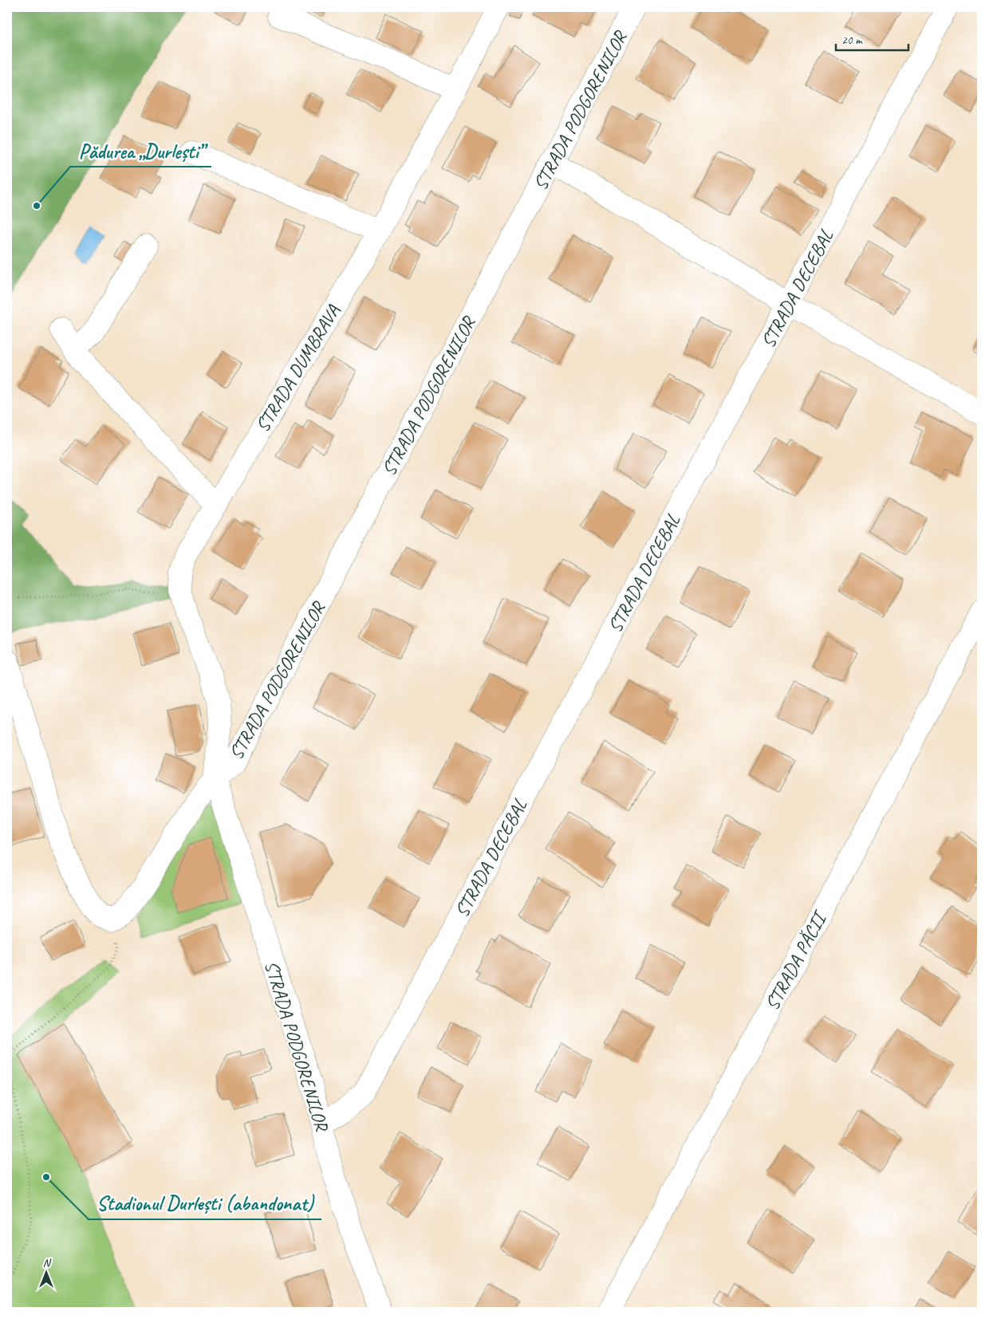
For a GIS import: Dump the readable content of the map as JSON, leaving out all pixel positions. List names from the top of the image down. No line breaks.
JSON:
{"streets":{"street":["STRADA PODGORENILOR","STRADA DECEBAL","STRADA DUMBRAVA","STRADA PĂCII"]},"crossings":[["STRADA PODGORENILOR","STRADA DECEBAL"],["STRADA PODGORENILOR","STRADA DUMBRAVA"]],"places":["Pădurea „Durlești”","Stadionul Durlești (abandonat)"],"scale_bar":"20 m","north":"top"}
